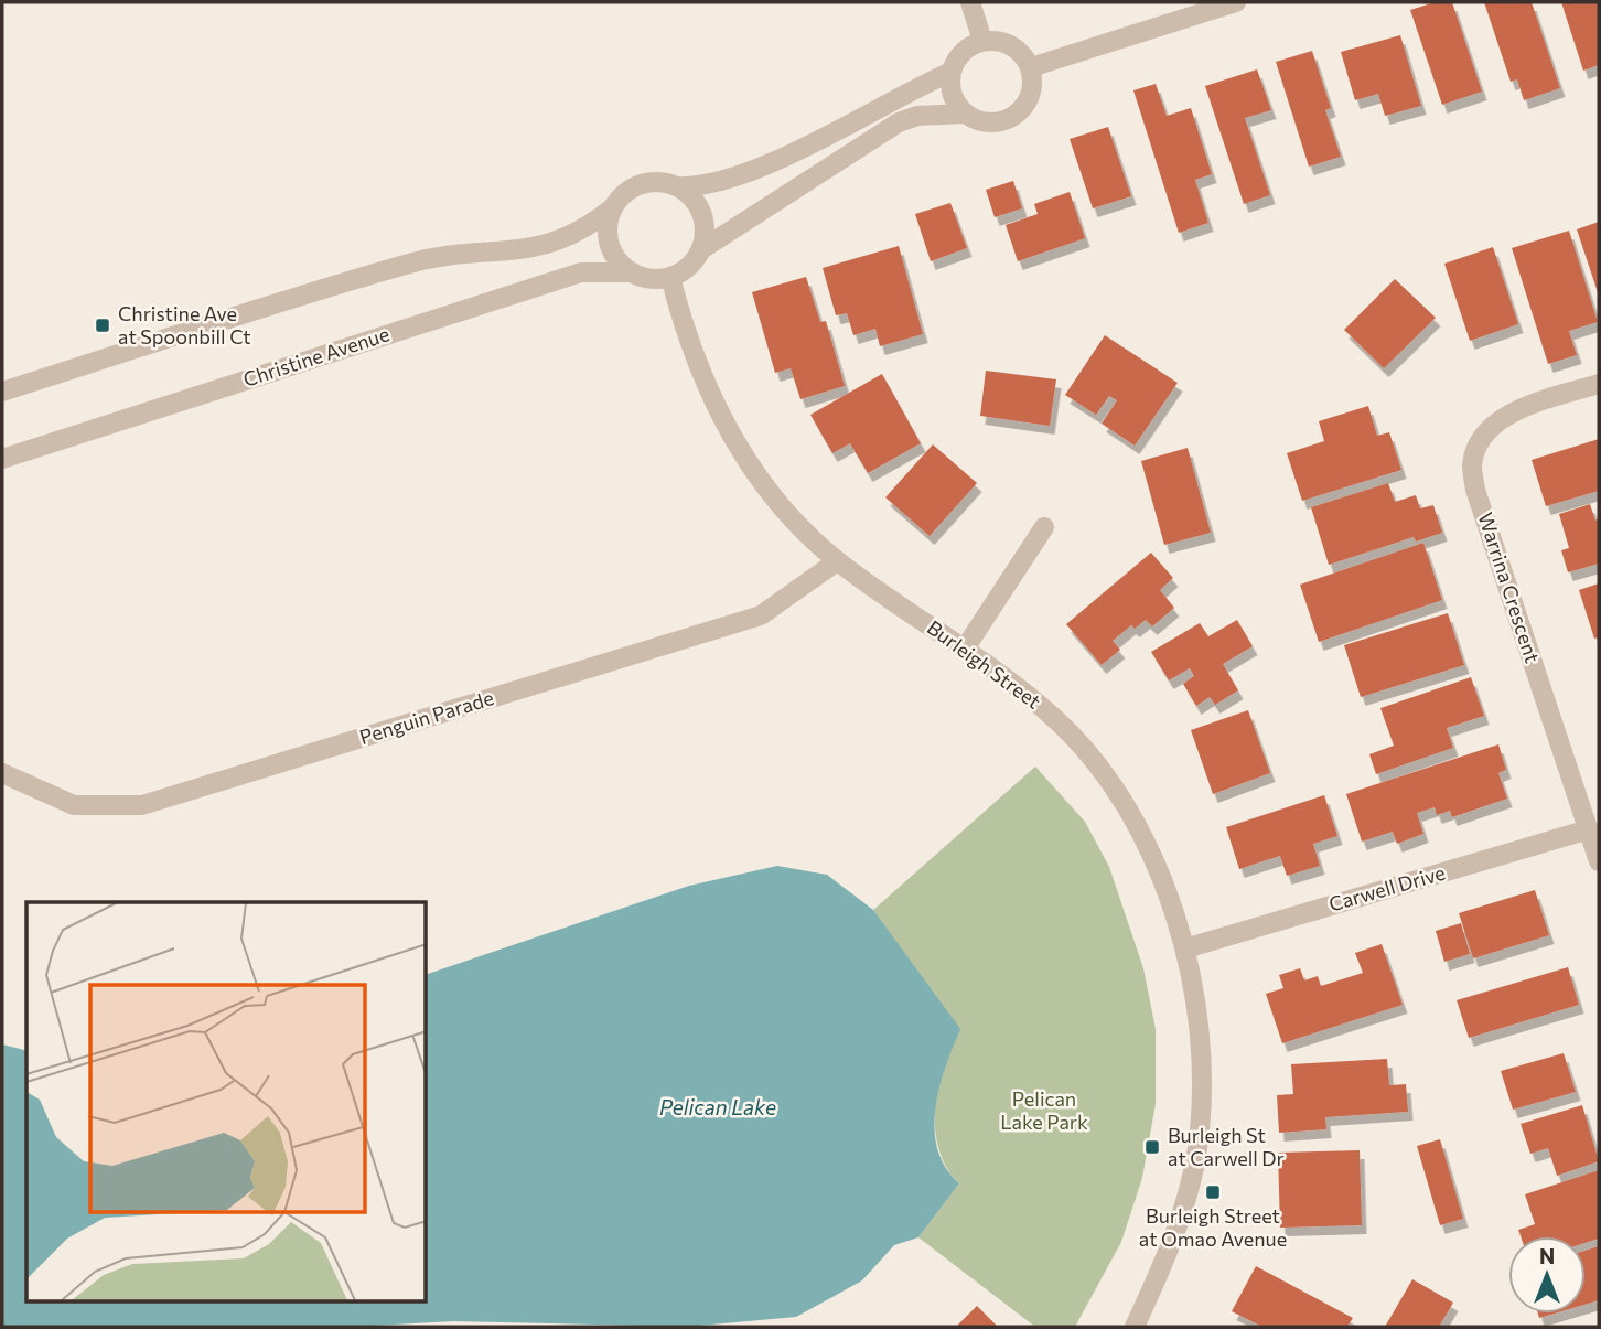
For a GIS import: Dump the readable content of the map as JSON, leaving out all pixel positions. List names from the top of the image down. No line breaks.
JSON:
{"streets":{"street":["Christine Avenue","Warrina Crescent","Burleigh Street","Penguin Parade","Carwell Drive"]},"crossings":[["Christine Avenue","Burleigh Street"],["Warrina Crescent","Carwell Drive"],["Burleigh Street","Penguin Parade"],["Burleigh Street","Carwell Drive"]],"water":["Pelican Lake"],"parks":["Pelican Lake Park"],"places":{"transit":["Christine Ave at Spoonbill Ct","Burleigh St at Carwell Dr","Burleigh Street at Omao Avenue"]},"north":"top"}
